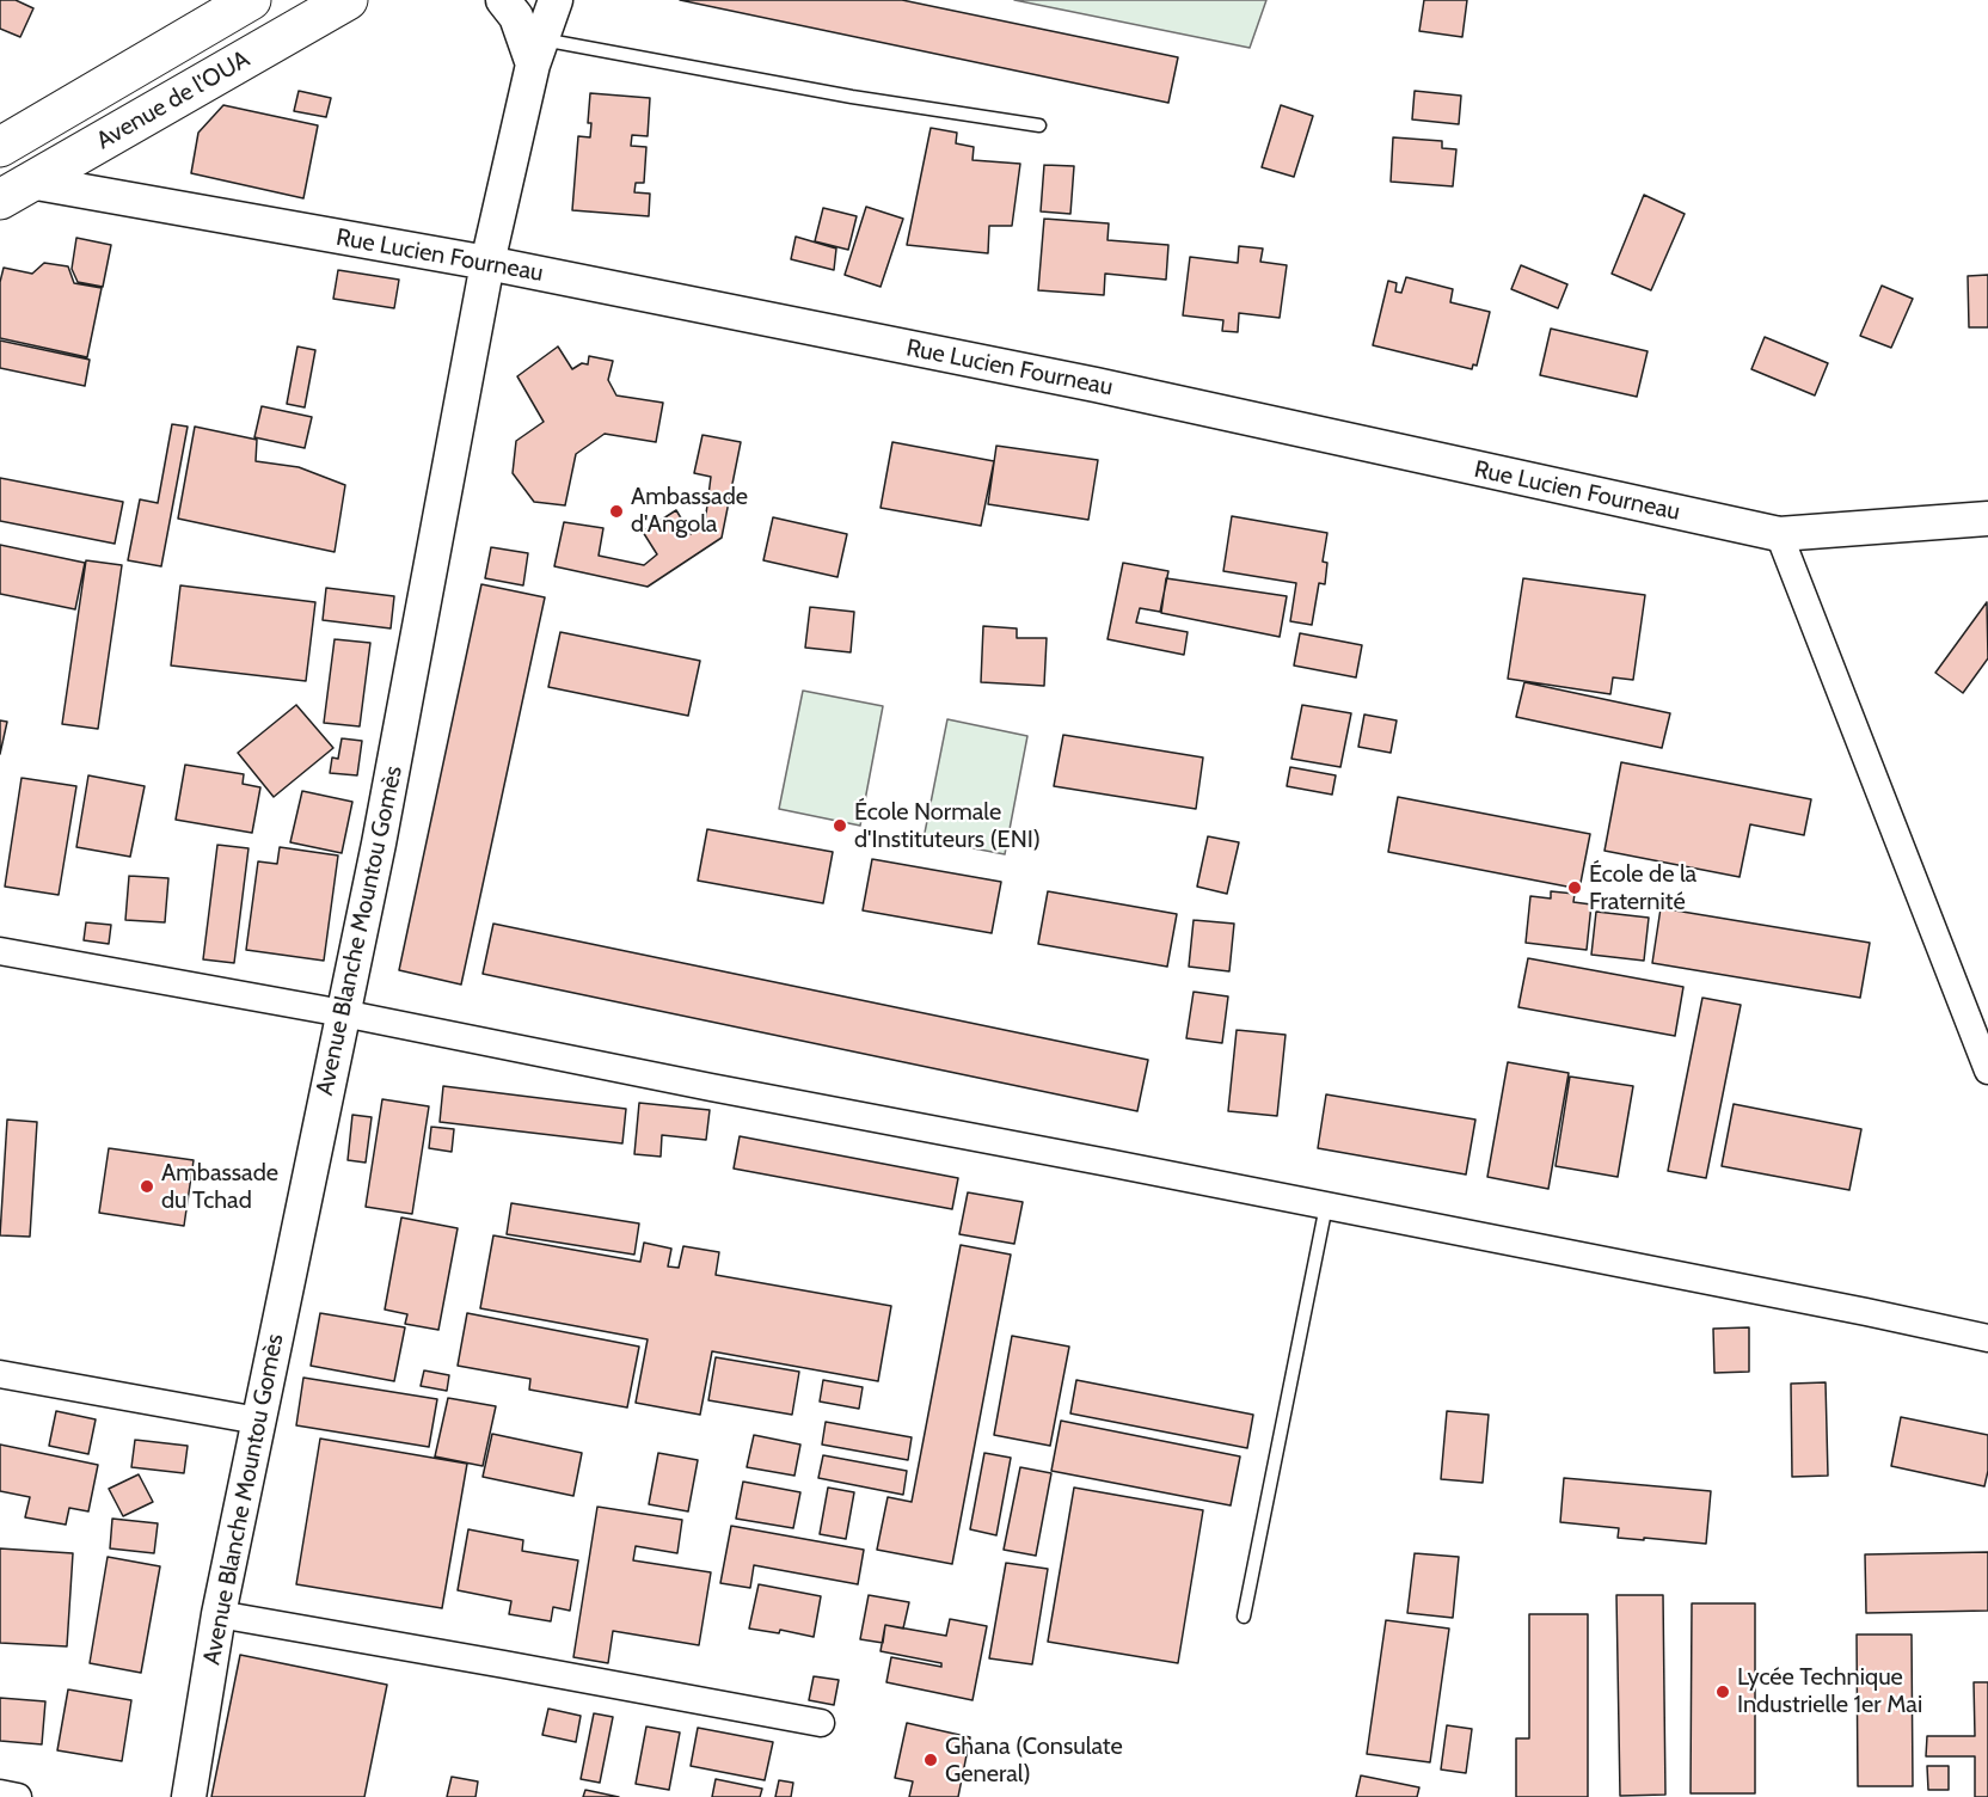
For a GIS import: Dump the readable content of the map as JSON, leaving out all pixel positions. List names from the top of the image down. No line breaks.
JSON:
{"streets":{"main road":["Avenue de l'OUA"],"street":["Rue Lucien Fourneau","Avenue Blanche Mountou Gomès"]},"crossings":[["Avenue de l'OUA","Rue Lucien Fourneau"],["Rue Lucien Fourneau","Avenue Blanche Mountou Gomès"]],"places":["Ambassade d'Angola","École Normale d'Instituteurs (ENI)","École de la Fraternité","Ambassade du Tchad","Lycée Technique Industrielle 1er Mai","Ghana (Consulate General)"]}
